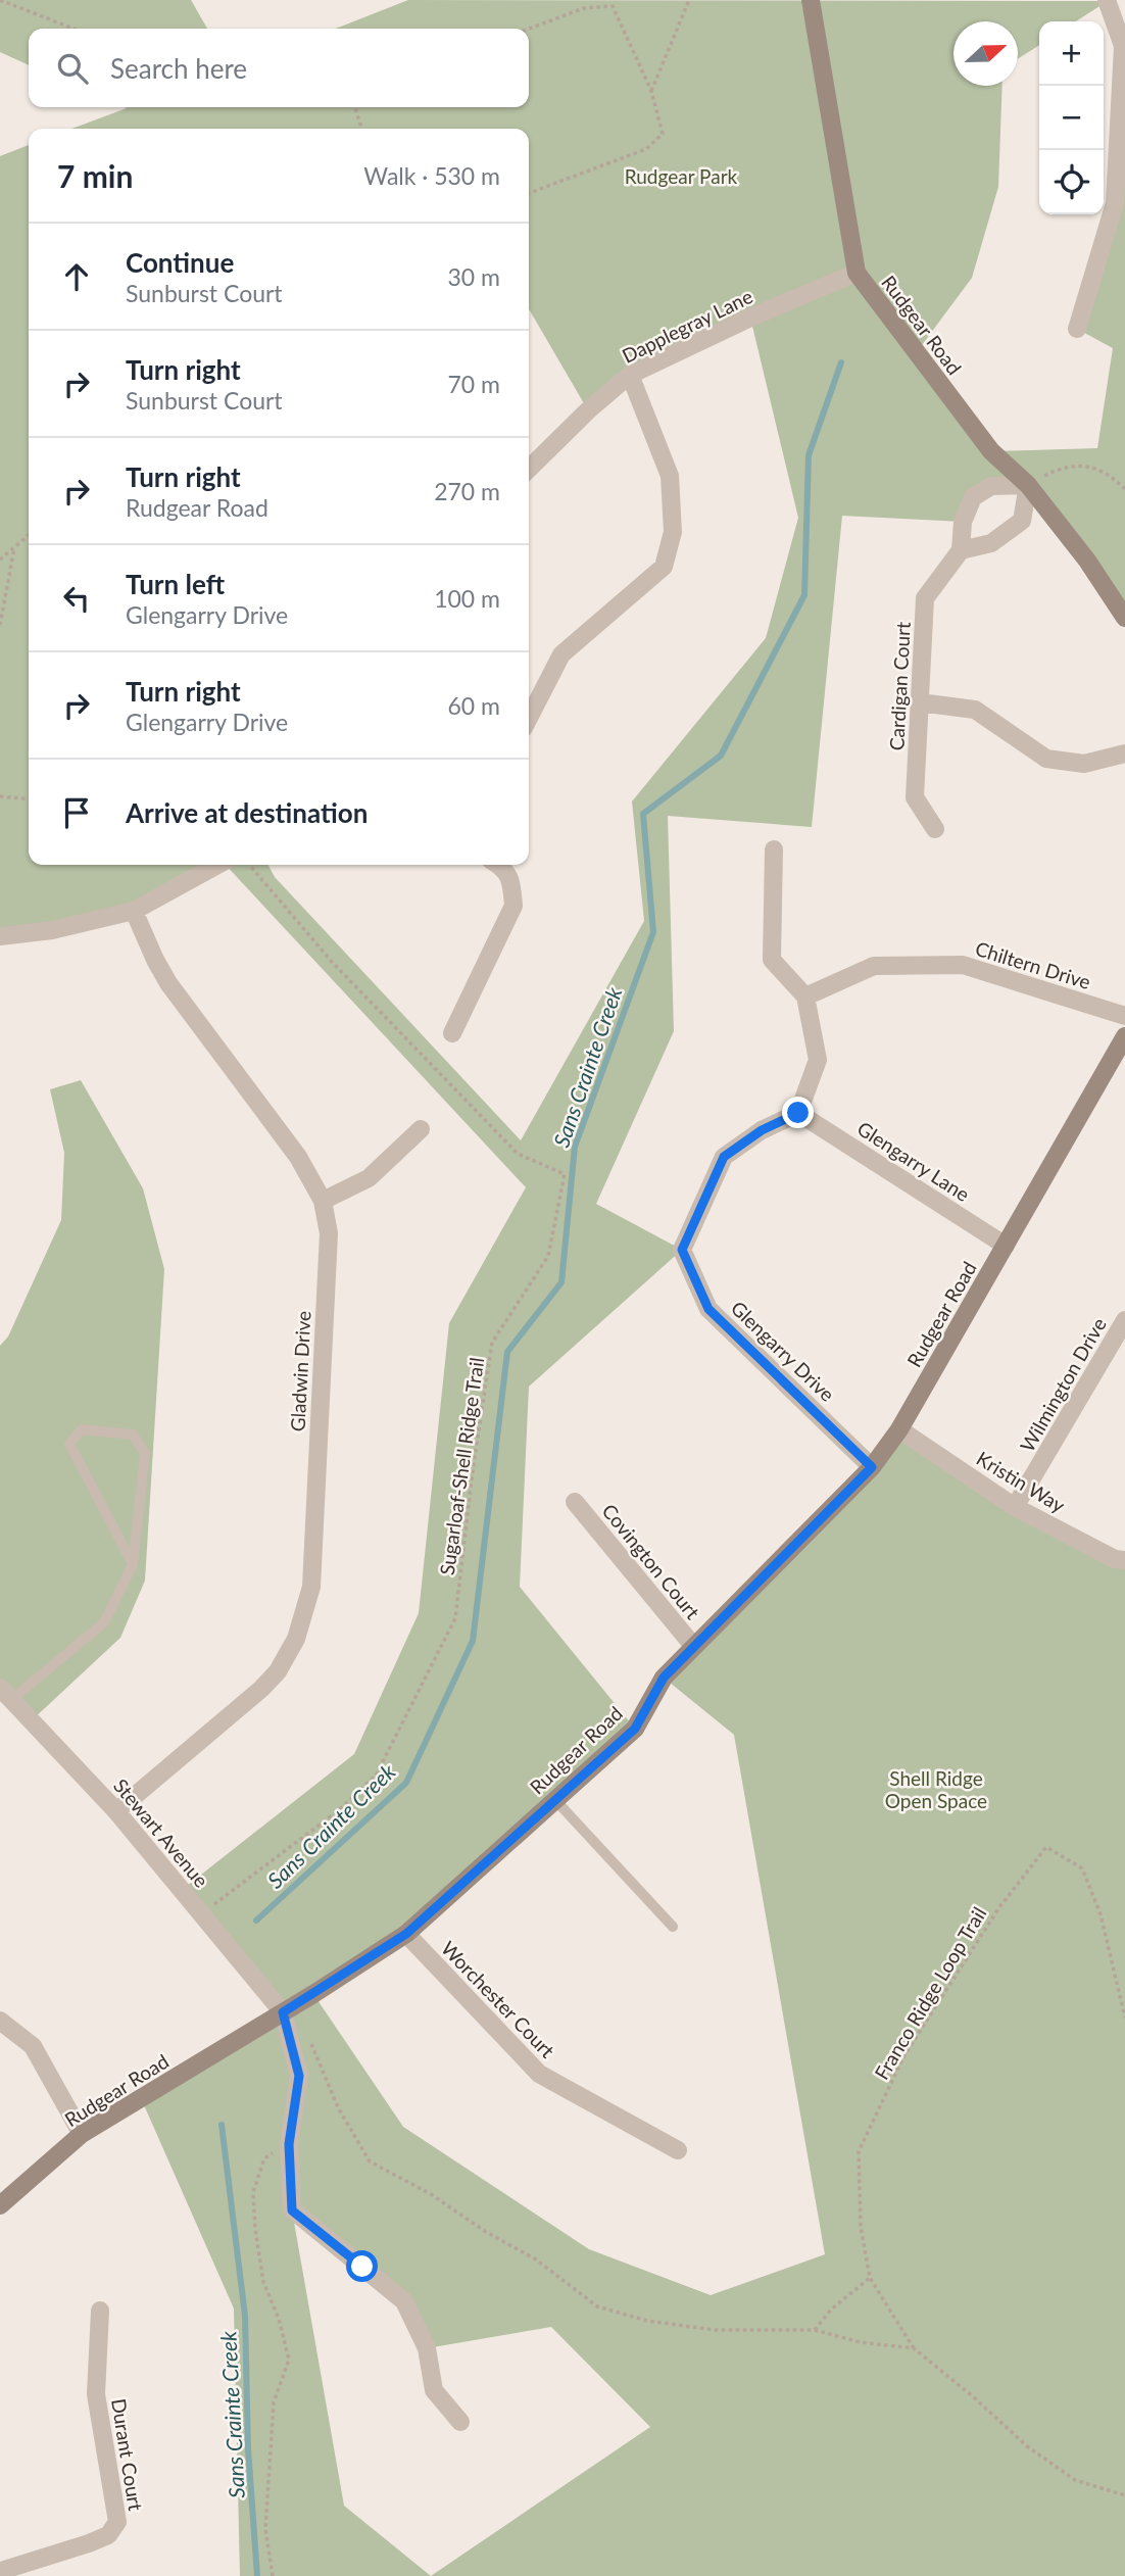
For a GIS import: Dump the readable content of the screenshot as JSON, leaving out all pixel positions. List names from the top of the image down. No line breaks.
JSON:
{"streets":{"street":["Rudgear Road","Dapplegray Lane","Cardigan Court","Chiltern Drive","Glengarry Lane","Glengarry Drive","Gladwin Drive","Wilmington Drive","Kristin Way","Covington Court","Stewart Avenue","Worchester Court","Durant Court"],"path":["Sugarloaf-Shell Ridge Trail","Franco Ridge Loop Trail"]},"crossings":[["Rudgear Road","Dapplegray Lane"],["Rudgear Road","Glengarry Lane"],["Rudgear Road","Glengarry Drive"],["Rudgear Road","Kristin Way"],["Rudgear Road","Covington Court"],["Rudgear Road","Stewart Avenue"],["Rudgear Road","Worchester Court"],["Glengarry Lane","Glengarry Drive"],["Gladwin Drive","Stewart Avenue"],["Wilmington Drive","Kristin Way"],["Sugarloaf-Shell Ridge Trail","Stewart Avenue"]],"water":["Sans Crainte Creek"],"parks":["Rudgear Park","Shell Ridge Open Space"],"north":"right","page":{"map_buttons":["+","−"],"search":"Search here","heading":["7 min","Walk · 530 m"],"list":[["Continue","Sunburst Court","30 m"],["Turn right","Sunburst Court","70 m"],["Turn right","Rudgear Road","270 m"],["Turn left","Glengarry Drive","100 m"],["Turn right","Glengarry Drive","60 m"],"Arrive at destination"]}}
